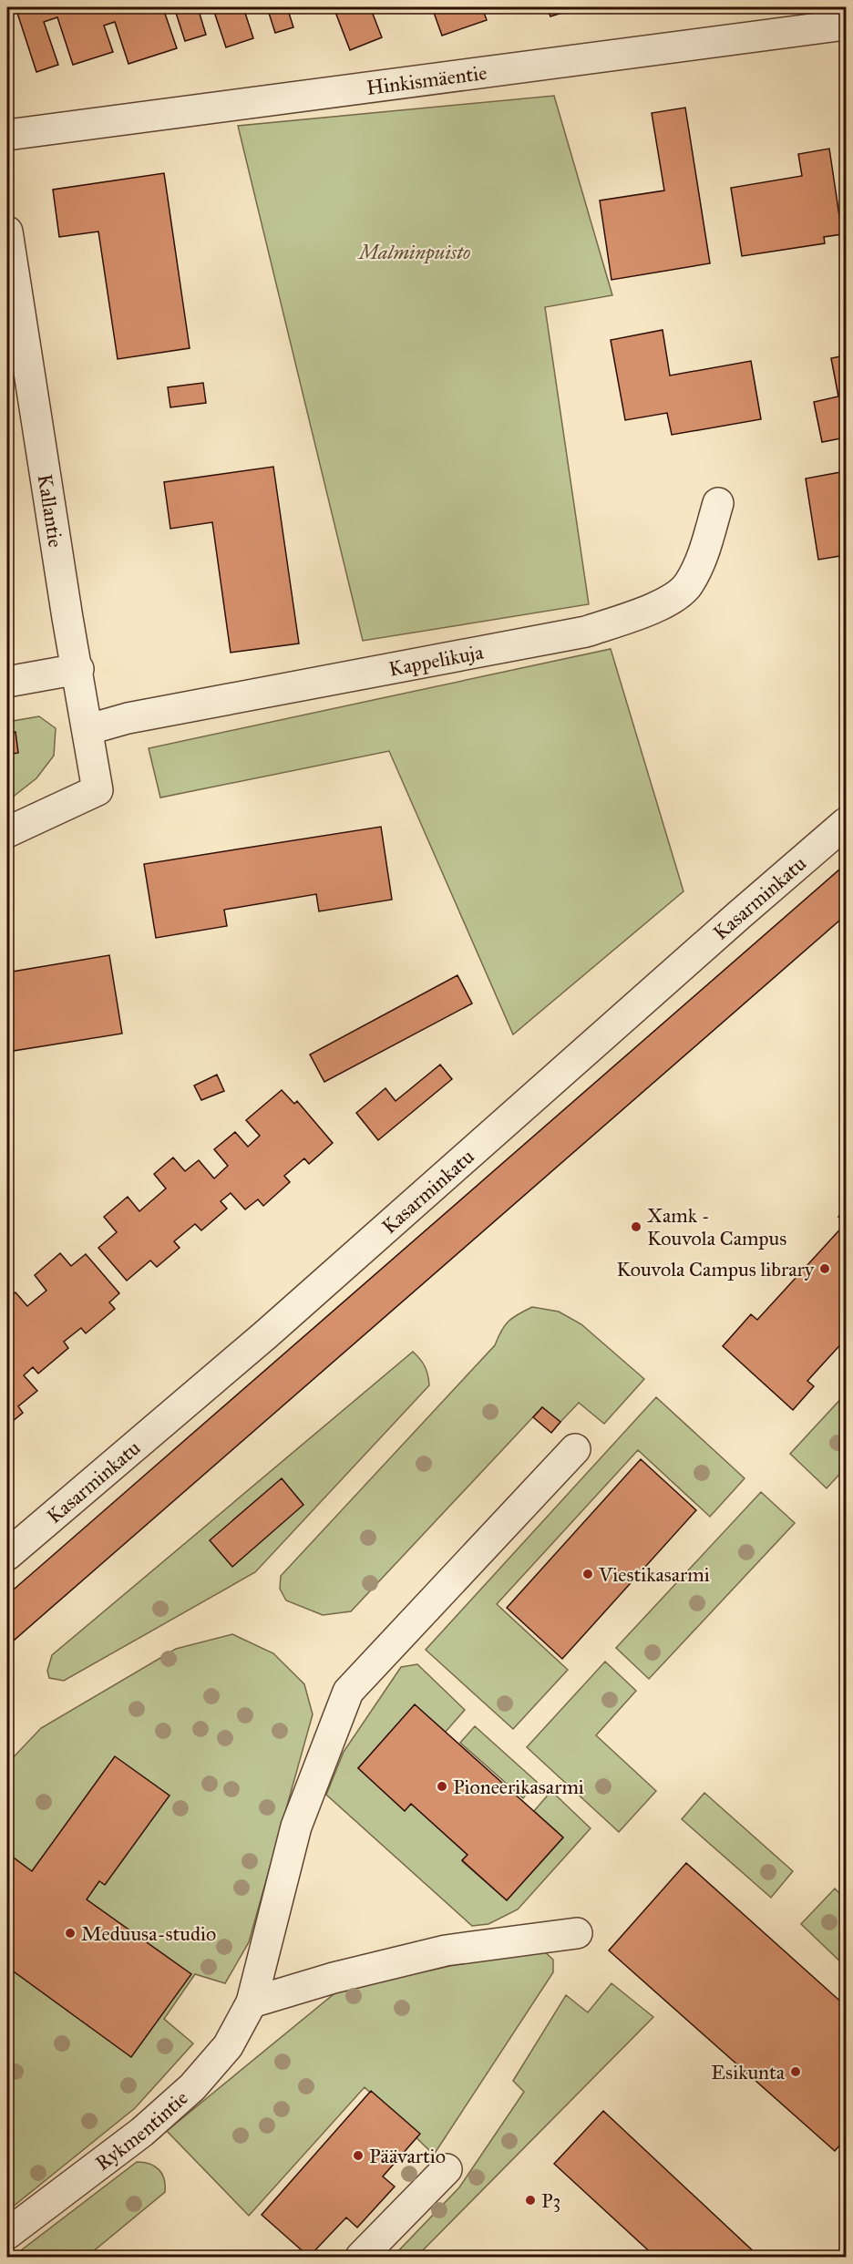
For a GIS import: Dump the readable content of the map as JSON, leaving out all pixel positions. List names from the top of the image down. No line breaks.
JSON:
{"streets":{"street":["Hinkismäentie","Kallantie","Kappelikuja","Kasarminkatu","Rykmentintie"]},"crossings":[["Kallantie","Kappelikuja"]],"parks":["Malminpuisto"],"places":["Xamk - Kouvola Campus","Kouvola Campus library","Viestikasarmi","Pioneerikasarmi","Meduusa-studio","Esikunta","Päävartio","P3"]}
